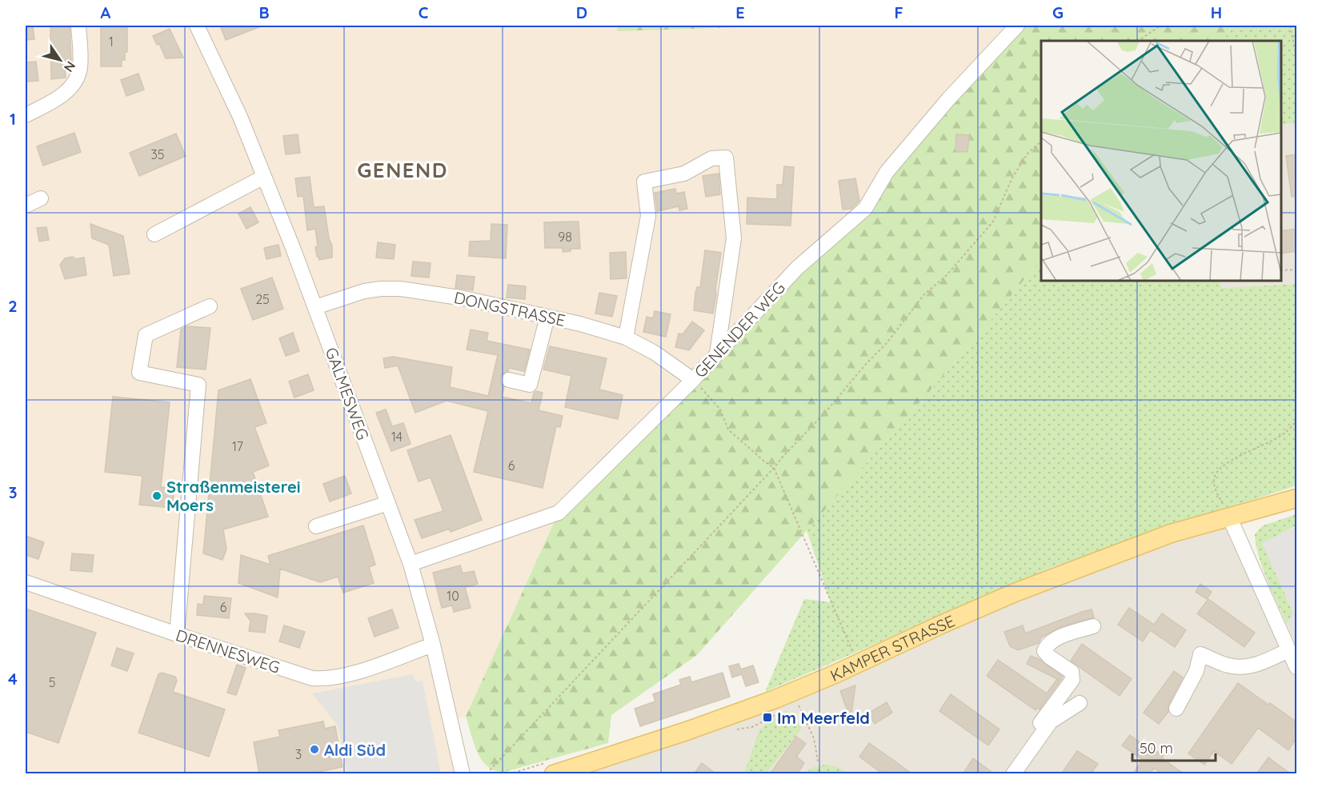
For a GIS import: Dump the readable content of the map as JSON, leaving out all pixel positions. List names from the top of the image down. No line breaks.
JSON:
{"streets":{"main road":["KAMPER STRASSE"],"street":["DONGSTRASSE","GENENDER WEG","GALMESWEG","DRENNESWEG"]},"crossings":[["DONGSTRASSE","GENENDER WEG"],["DONGSTRASSE","GALMESWEG"],["GENENDER WEG","GALMESWEG"],["GALMESWEG","DRENNESWEG"]],"districts":["GENEND"],"places":{"other":["Straßenmeisterei Moers","Aldi Süd"],"transit":["Im Meerfeld"]},"house_numbers":["1","35","98","25","14","17","6","10","6","5","3"],"scale_bar":"50 m","north":"bottom right","grid":{"columns":["A","B","C","D","E","F","G","H"],"rows":["1","2","3","4"]}}
